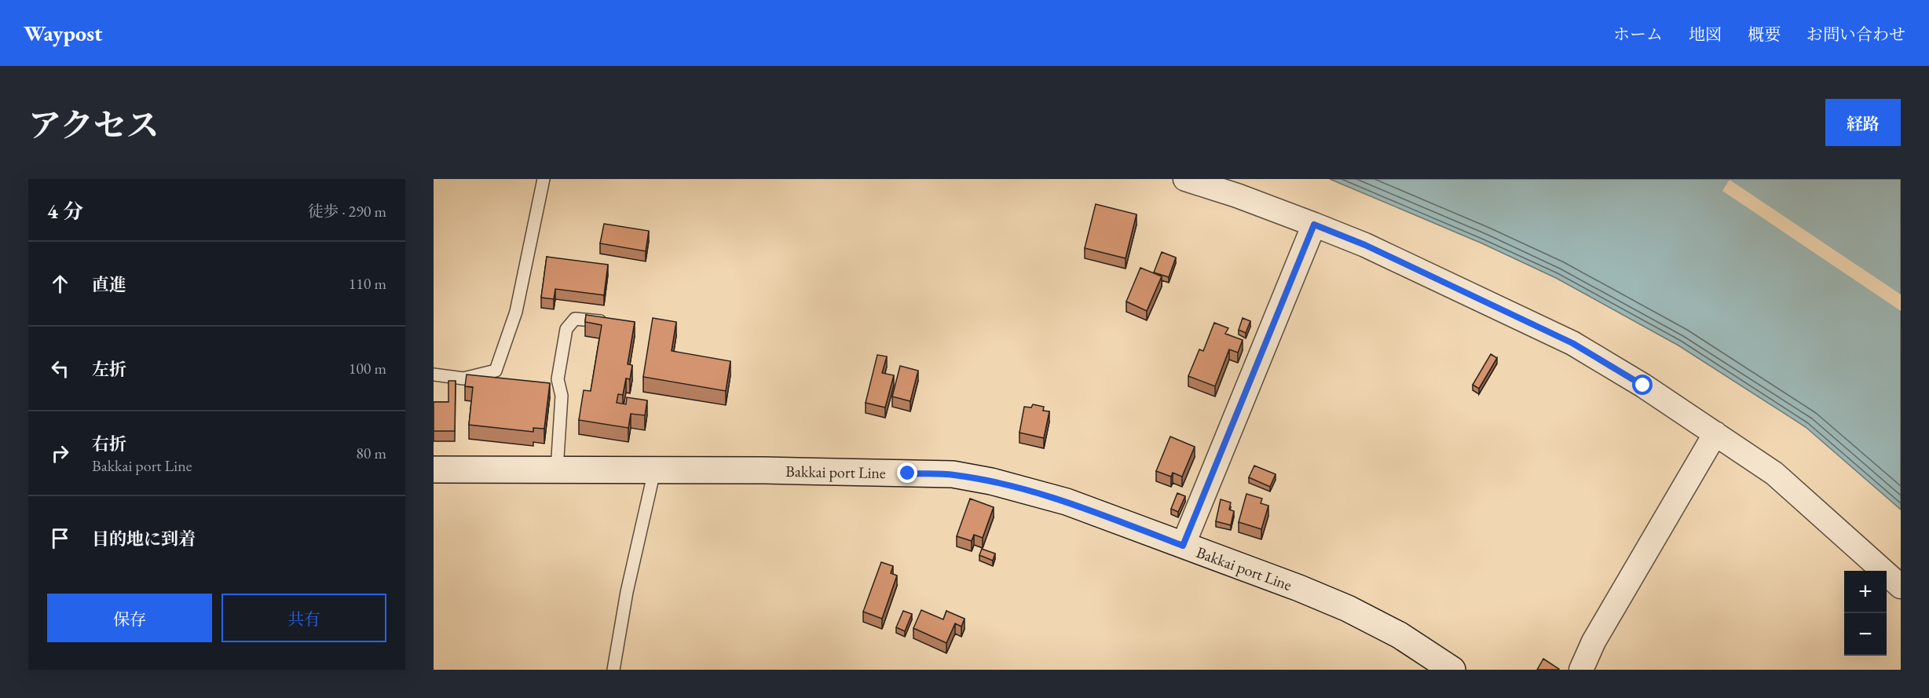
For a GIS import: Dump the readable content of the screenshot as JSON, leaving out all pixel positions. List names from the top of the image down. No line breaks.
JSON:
{"streets":{"main road":["Bakkai port Line"]},"page":{"header":"Waypost","nav":["ホーム","地図","概要","お問い合わせ"],"title":"アクセス","buttons":["経路",["保存","共有"]],"heading":["4 分","徒歩 · 290 m"],"list":[["直進","110 m"],["左折","100 m"],["右折","Bakkai port Line","80 m"],"目的地に到着"],"map_buttons":["+","−"]}}
